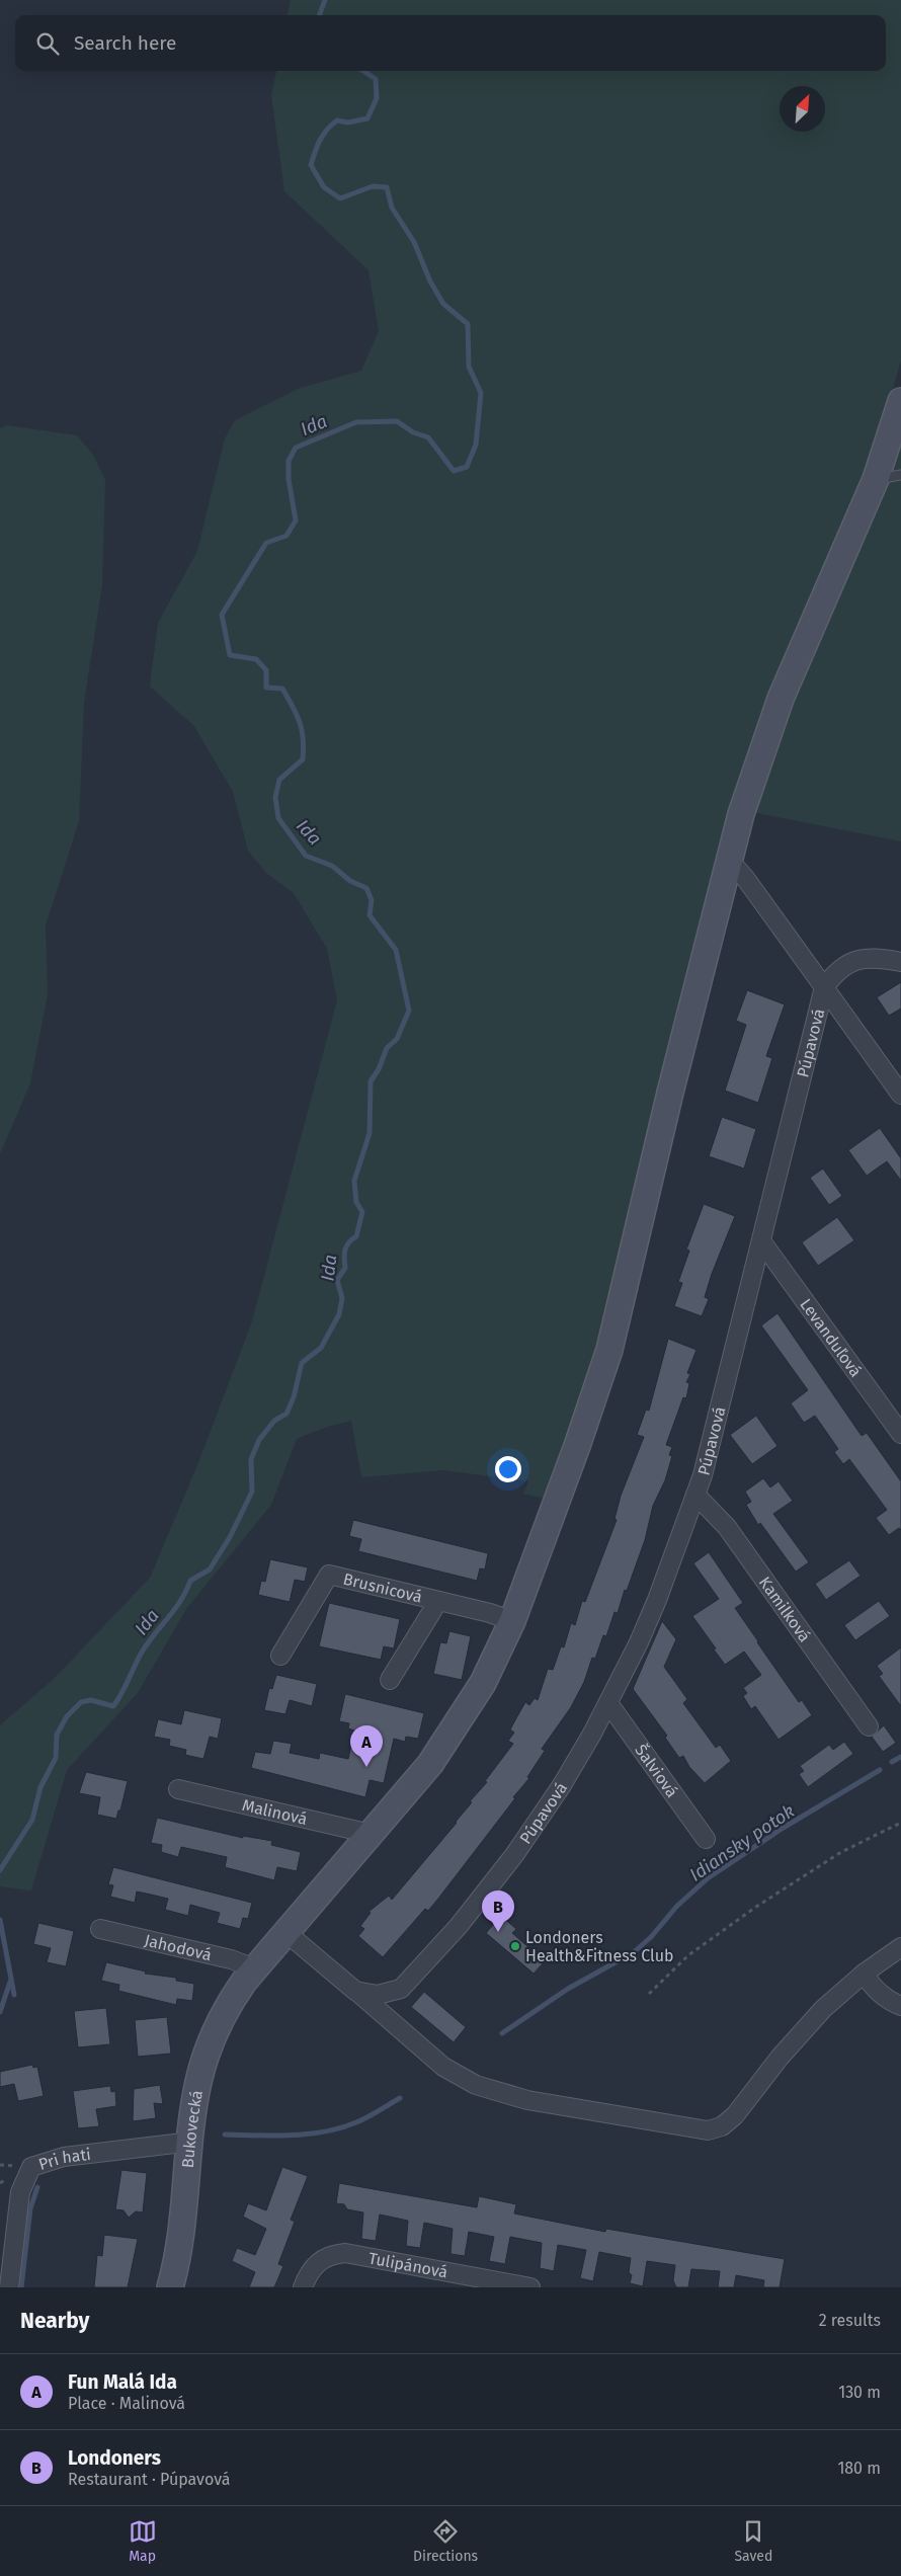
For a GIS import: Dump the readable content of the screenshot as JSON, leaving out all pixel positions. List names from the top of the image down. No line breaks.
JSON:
{"streets":{"street":["Púpavová","Levanduľová","Brusnicová","Kamilková","Šalviová","Malinová","Jahodová","Bukovecká","Pri hati","Tulipánová"]},"crossings":[["Púpavová","Levanduľová"],["Púpavová","Kamilková"],["Púpavová","Šalviová"],["Púpavová","Bukovecká"],["Brusnicová","Bukovecká"],["Malinová","Bukovecká"],["Jahodová","Bukovecká"],["Bukovecká","Pri hati"]],"water":["Ida","Idiansky potok"],"places":["Londoners Health&Fitness Club"],"north":"top right","page":{"search":"Search here","pins":["A","B"],"heading":["Nearby","2 results"],"list":[{"mark":"A","name":"Fun Malá Ida","note":"Place · Malinová","value":"130 m"},{"mark":"B","name":"Londoners","note":"Restaurant · Púpavová","value":"180 m"}],"nav":["Map","Directions","Saved"]}}
